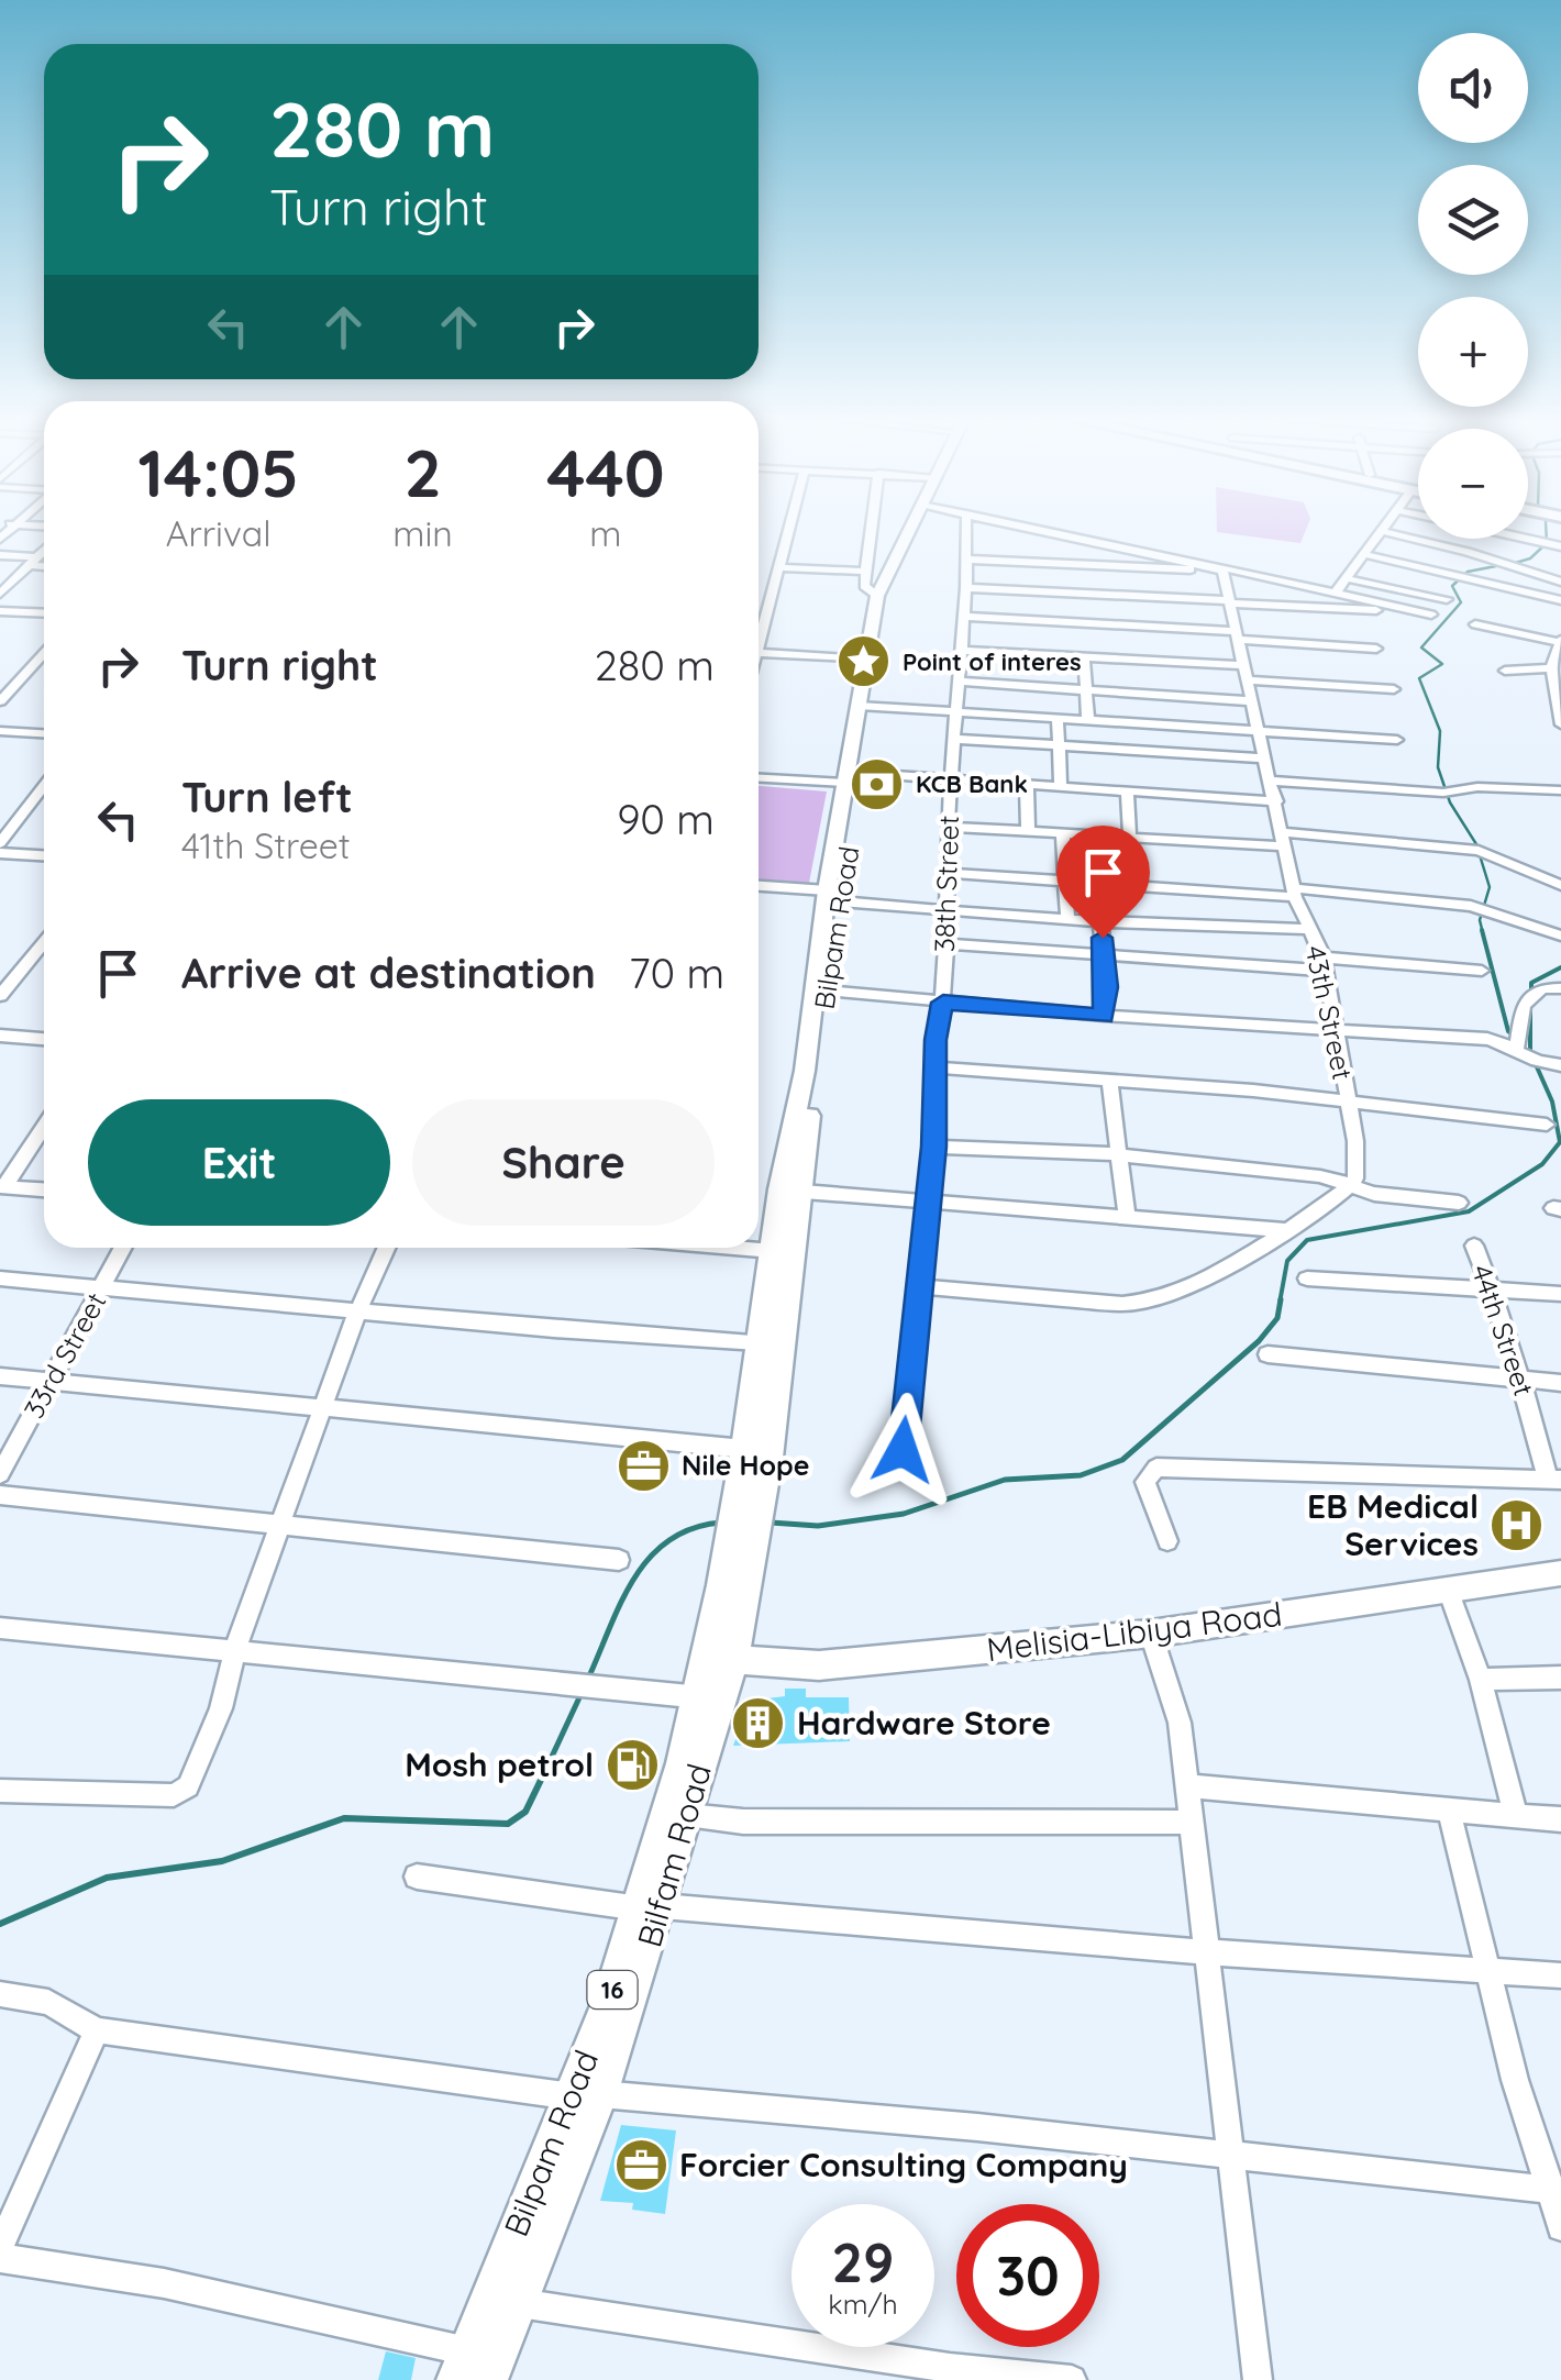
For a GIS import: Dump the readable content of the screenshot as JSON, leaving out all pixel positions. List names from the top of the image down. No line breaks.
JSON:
{"streets":{"main road":["Bilpam Road","Melisia-Libiya Road","Bilfam Road","16"],"street":["38th Street","43th Street","44th Street","33rd Street"]},"crossings":[["Bilpam Road","Bilfam Road"],["Bilpam Road","16"],["Melisia-Libiya Road","16"],["Bilfam Road","16"]],"places":{"place":["Point of interes"],"bank":["KCB Bank"],"office":["Nile Hope","Forcier Consulting Company"],"hospital":["EB Medical Services"],"building":["Hardware Store"],"fuel station":["Mosh petrol"]},"page":{"map_buttons":["+","−"],"turn":["280 m","Turn right"],"eta":["14:05","Arrival","2","min","440","m"],"list":[{"name":"Turn right","value":"280 m"},{"name":"Turn left","note":"41th Street","value":"90 m"},{"name":"Arrive at destination","value":"70 m"}],"buttons":["Exit","Share"],"speed":"29 km/h","limit":"30"}}
